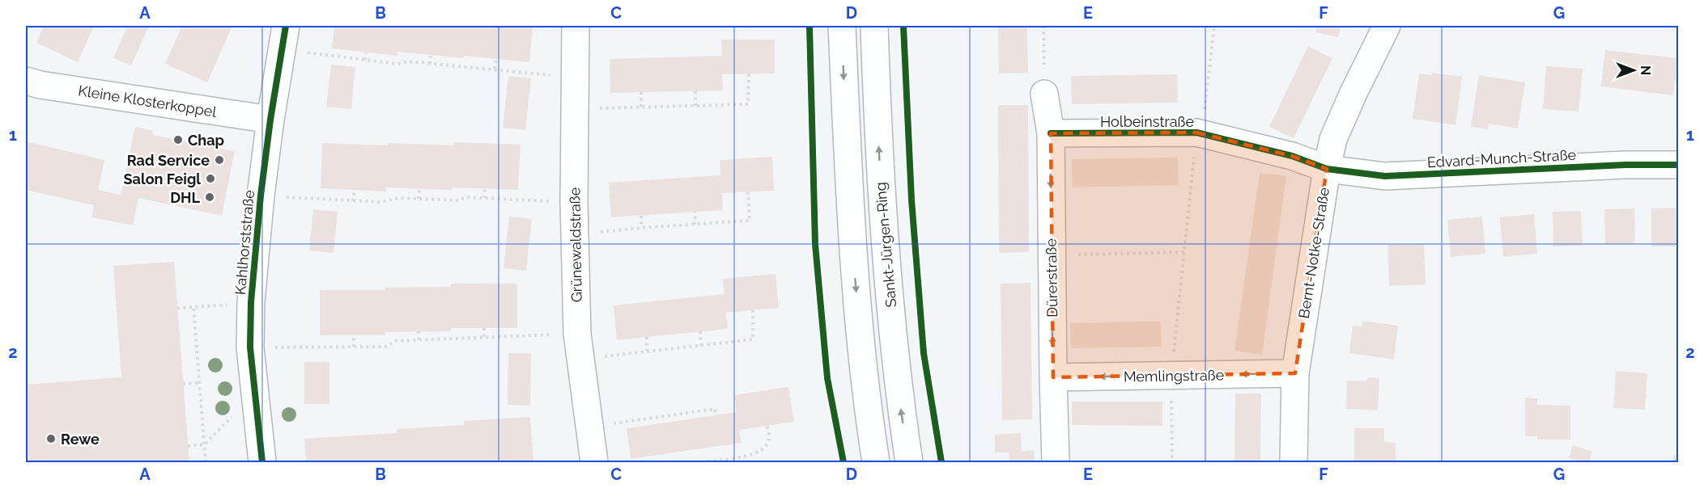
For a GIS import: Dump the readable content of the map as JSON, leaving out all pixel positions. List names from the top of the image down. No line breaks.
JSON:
{"streets":{"street":["Kleine Klosterkoppel","Holbeinstraße","Edvard-Munch-Straße","Kahlhorststraße","Grünewaldstraße","Sankt-Jürgen-Ring","Bernt-Notke-Straße","Dürerstraße","Memlingstraße"]},"crossings":[["Kleine Klosterkoppel","Kahlhorststraße"],["Holbeinstraße","Edvard-Munch-Straße"],["Holbeinstraße","Bernt-Notke-Straße"],["Holbeinstraße","Dürerstraße"],["Edvard-Munch-Straße","Bernt-Notke-Straße"],["Bernt-Notke-Straße","Memlingstraße"],["Dürerstraße","Memlingstraße"]],"one_way":["Memlingstraße"],"places":["Chap","Rad Service","Salon Feigl","DHL","Rewe"],"north":"right","grid":{"columns":["A","B","C","D","E","F","G"],"rows":["1","2"]}}
